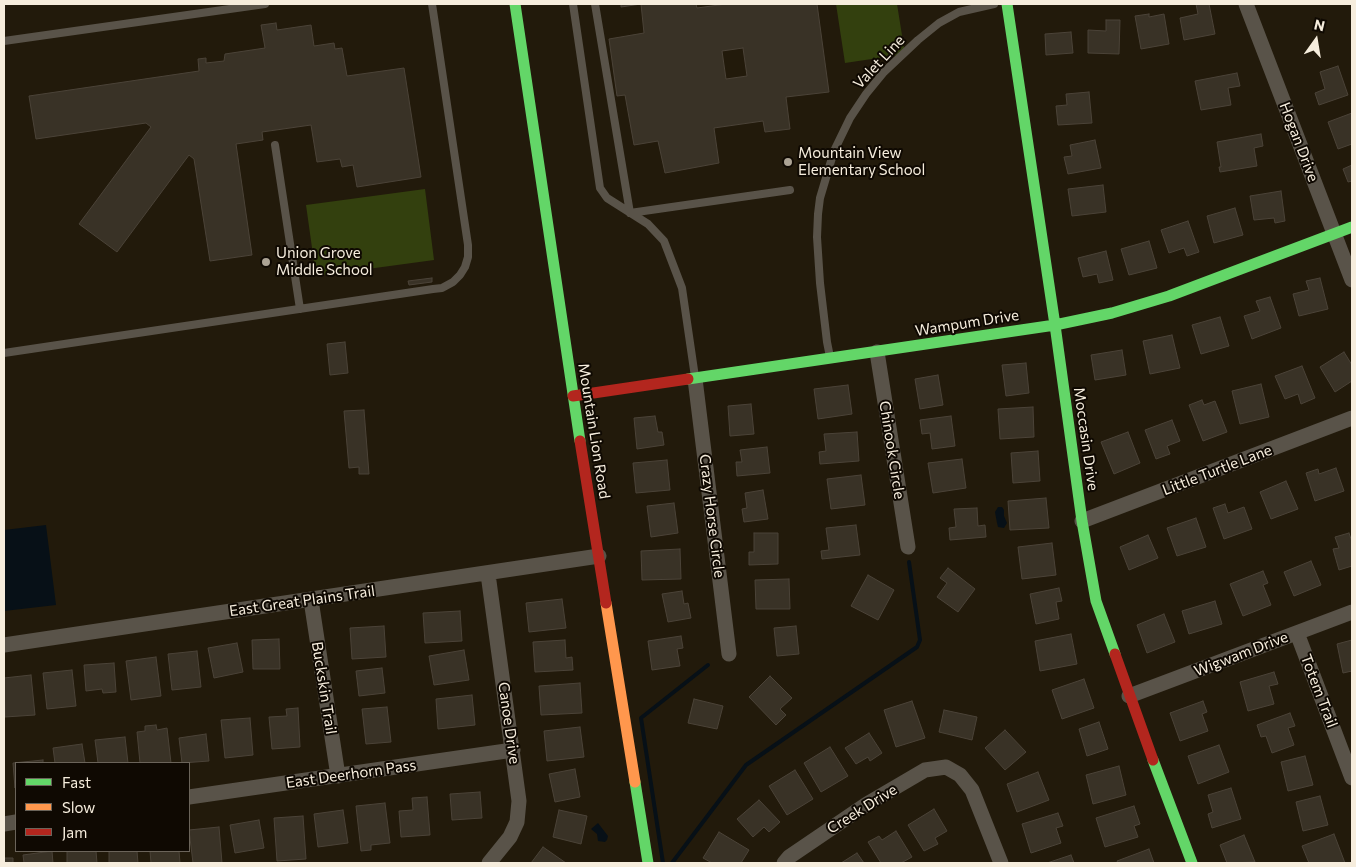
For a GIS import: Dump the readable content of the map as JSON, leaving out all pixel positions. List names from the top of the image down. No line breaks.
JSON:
{"streets":{"street":["Hogan Drive","Wampum Drive","Mountain Lion Road","Moccasin Drive","Chinook Circle","Little Turtle Lane","Crazy Horse Circle","East Great Plains Trail","Wigwam Drive","Buckskin Trail","Totem Trail","Canoe Drive","East Deerhorn Pass","Creek Drive"],"lane":["Valet Line"]},"crossings":[["Valet Line","Wampum Drive"],["Hogan Drive","Wampum Drive"],["Wampum Drive","Mountain Lion Road"],["Wampum Drive","Moccasin Drive"],["Wampum Drive","Chinook Circle"],["Wampum Drive","Crazy Horse Circle"],["Mountain Lion Road","East Great Plains Trail"],["Moccasin Drive","Little Turtle Lane"],["Moccasin Drive","Wigwam Drive"],["East Great Plains Trail","Buckskin Trail"],["East Great Plains Trail","Canoe Drive"],["Wigwam Drive","Totem Trail"],["Buckskin Trail","East Deerhorn Pass"],["Canoe Drive","East Deerhorn Pass"]],"places":["Mountain View Elementary School","Union Grove Middle School"],"legend":["Fast","Slow","Jam"],"north":"top"}
